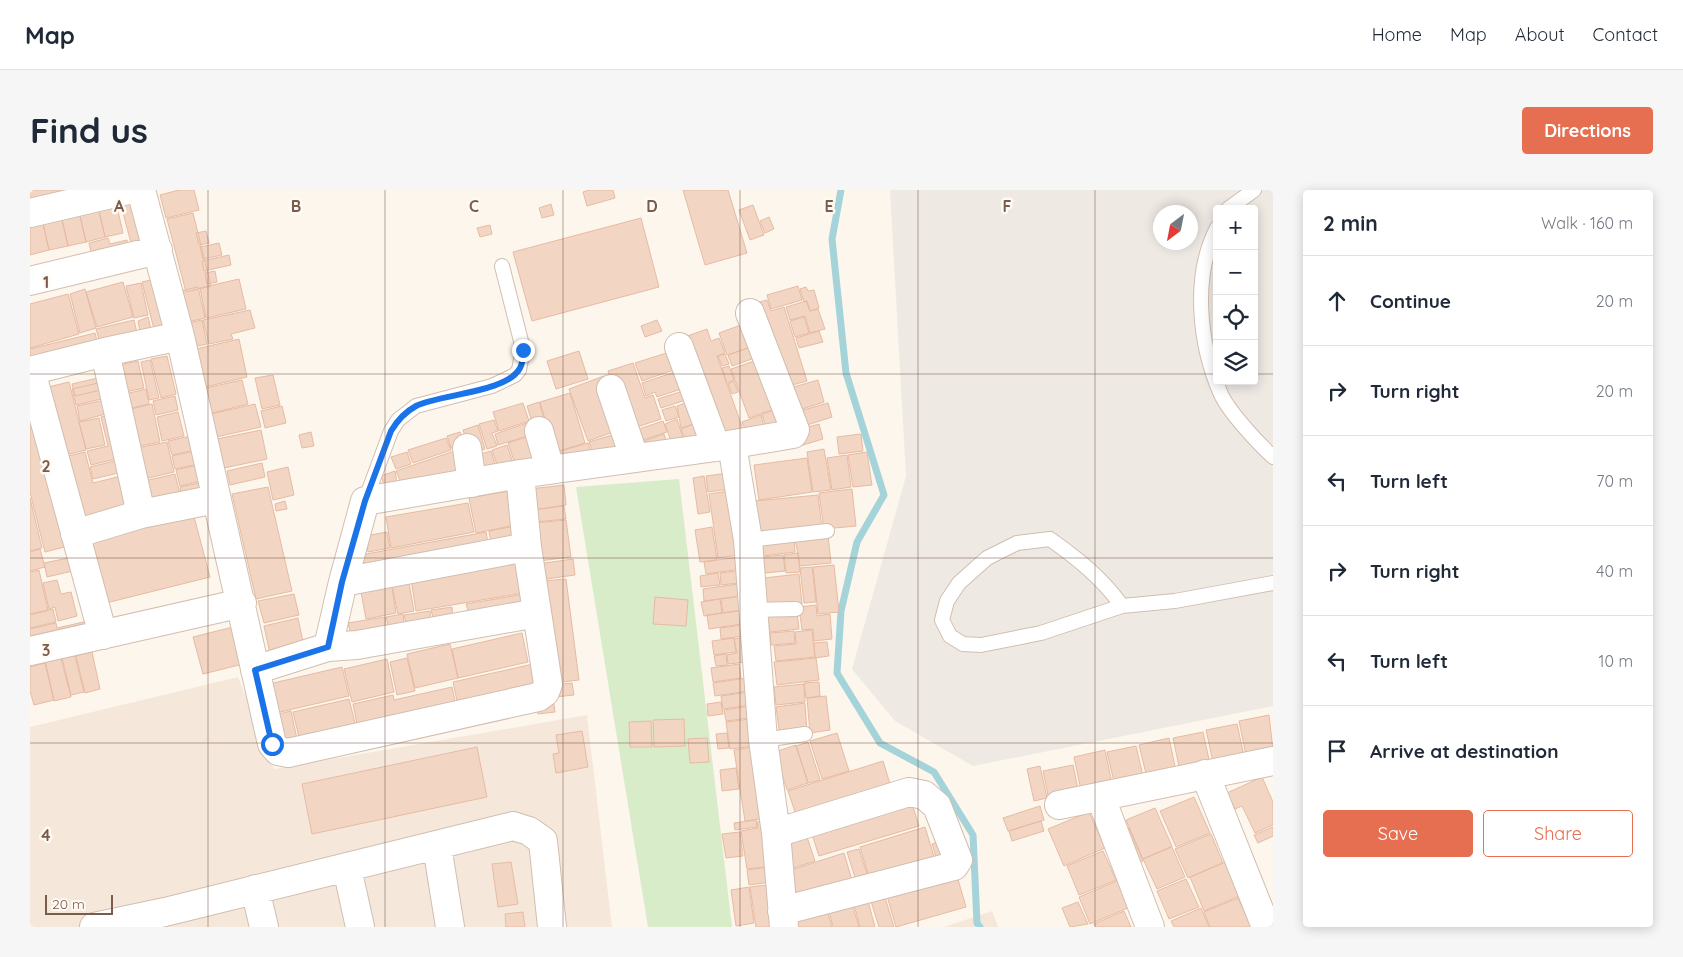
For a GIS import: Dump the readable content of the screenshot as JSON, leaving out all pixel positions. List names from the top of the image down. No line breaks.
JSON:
{"scale_bar":"20 m","north":"bottom left","page":{"header":"Map","nav":["Home","Map","About","Contact"],"buttons":["Directions",["Save","Share"]],"title":"Find us","heading":["2 min","Walk · 160 m"],"map_buttons":["+","−"],"list":[["Continue","20 m"],["Turn right","20 m"],["Turn left","70 m"],["Turn right","40 m"],["Turn left","10 m"],"Arrive at destination"],"scale":"20 m"},"grid":{"columns":["A","B","C","D","E","F"],"rows":["1","2","3","4"]}}
